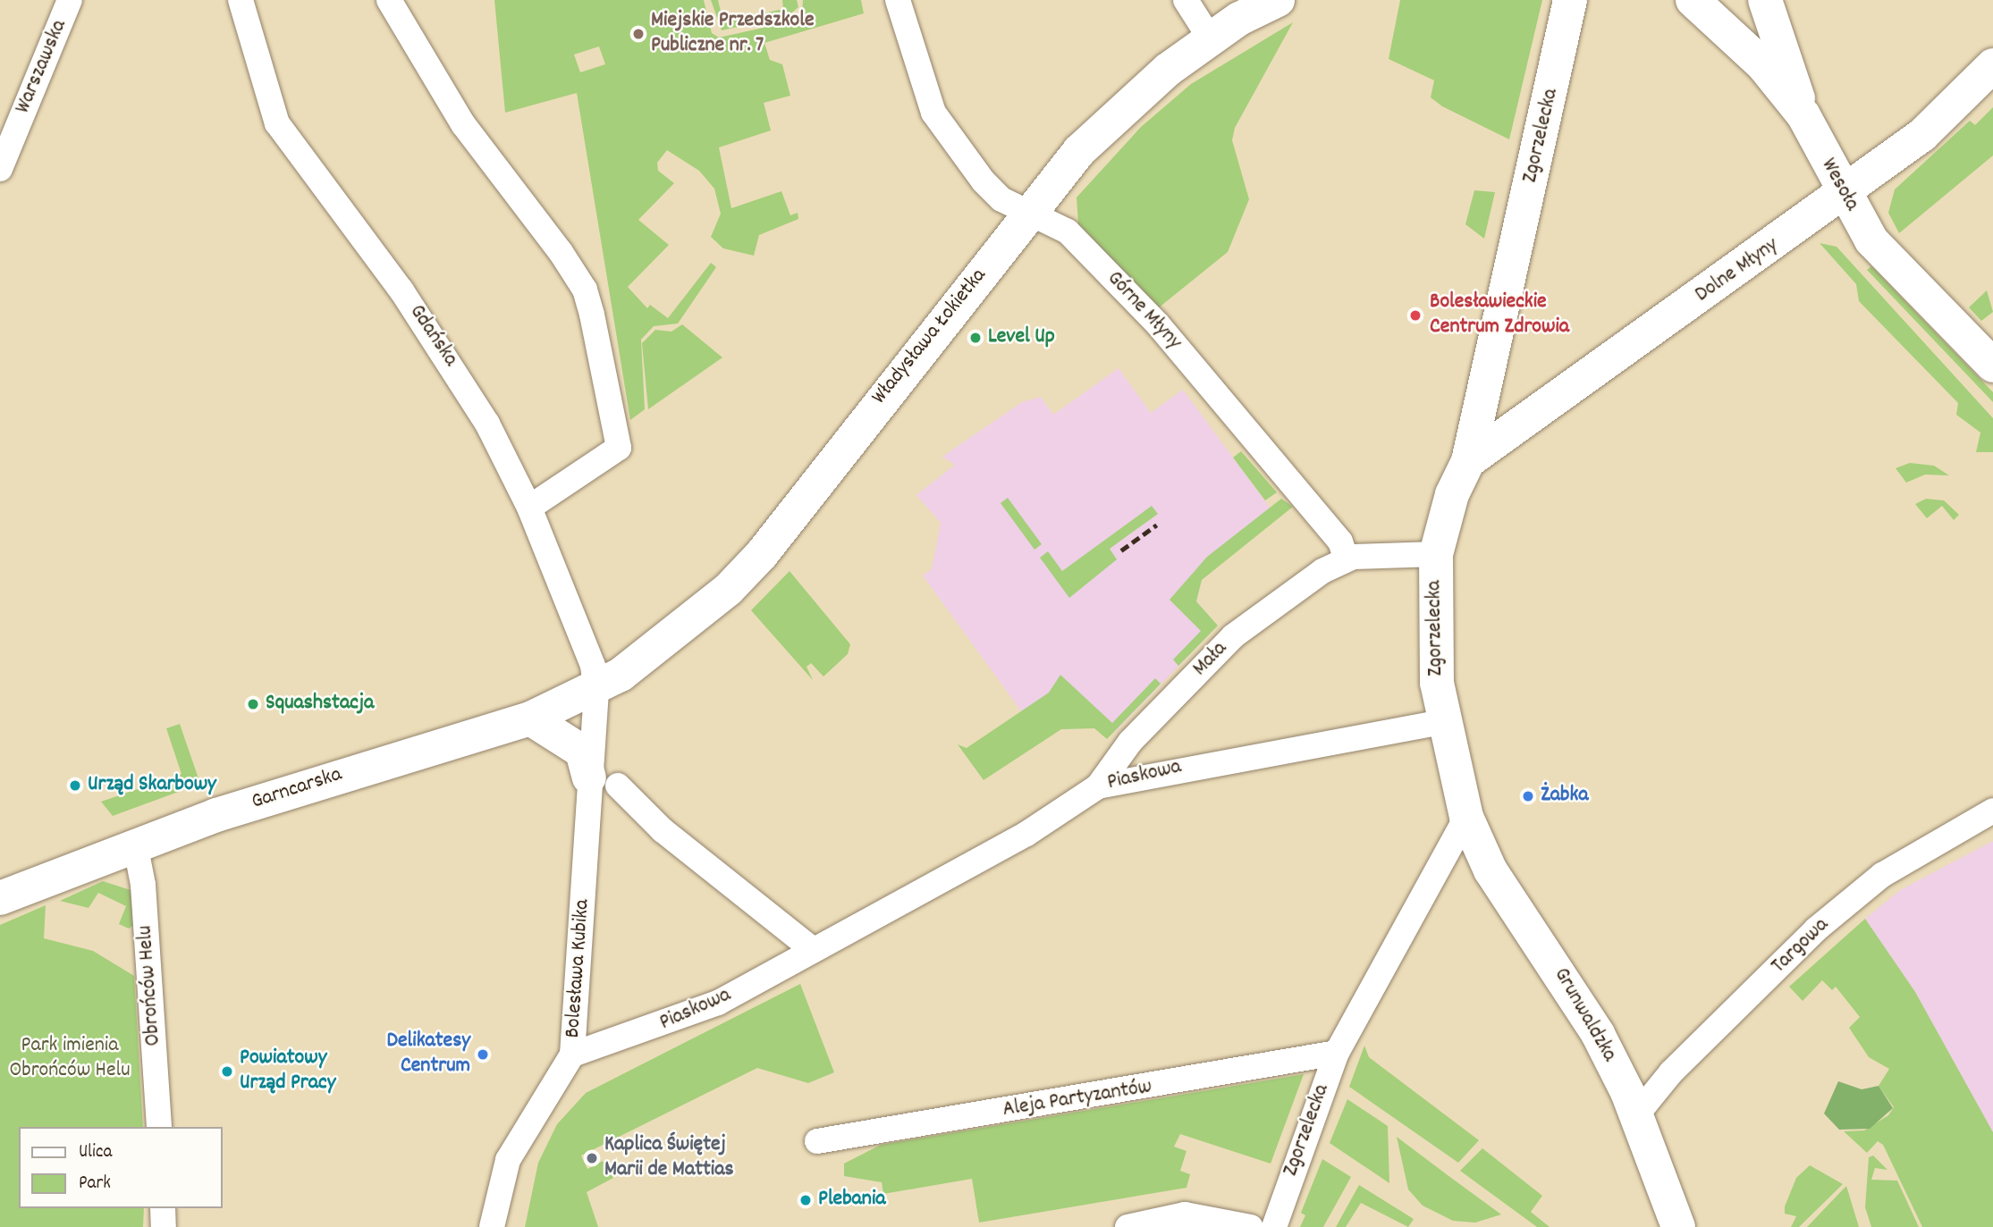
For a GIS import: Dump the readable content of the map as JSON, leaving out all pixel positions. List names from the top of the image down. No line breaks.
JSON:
{"streets":{"street":["Warszawska","Zgorzelecka","Wesoła","Dolne Młyny","Górne Młyny","Gdańska","Władysława Łokietka","Mała","Piaskowa","Garncarska","Targowa","Bolesława Kubika","Obrońców Helu","Grunwaldzka","Aleja Partyzantów"]},"crossings":[["Zgorzelecka","Dolne Młyny"],["Zgorzelecka","Piaskowa"],["Zgorzelecka","Grunwaldzka"],["Zgorzelecka","Aleja Partyzantów"],["Wesoła","Dolne Młyny"],["Górne Młyny","Władysława Łokietka"],["Górne Młyny","Mała"],["Gdańska","Władysława Łokietka"],["Gdańska","Garncarska"],["Gdańska","Bolesława Kubika"],["Władysława Łokietka","Garncarska"],["Władysława Łokietka","Bolesława Kubika"],["Mała","Piaskowa"],["Piaskowa","Bolesława Kubika"],["Garncarska","Bolesława Kubika"],["Garncarska","Obrońców Helu"],["Targowa","Grunwaldzka"]],"parks":["Park imienia Obrońców Helu"],"places":["Miejskie Przedszkole Publiczne nr. 7","Bolesławieckie Centrum Zdrowia","Level Up","Squashstacja","Urząd Skarbowy","Żabka","Delikatesy Centrum","Powiatowy Urząd Pracy","Kaplica Świętej Marii de Mattias","Plebania"],"legend":["Ulica","Park"]}
